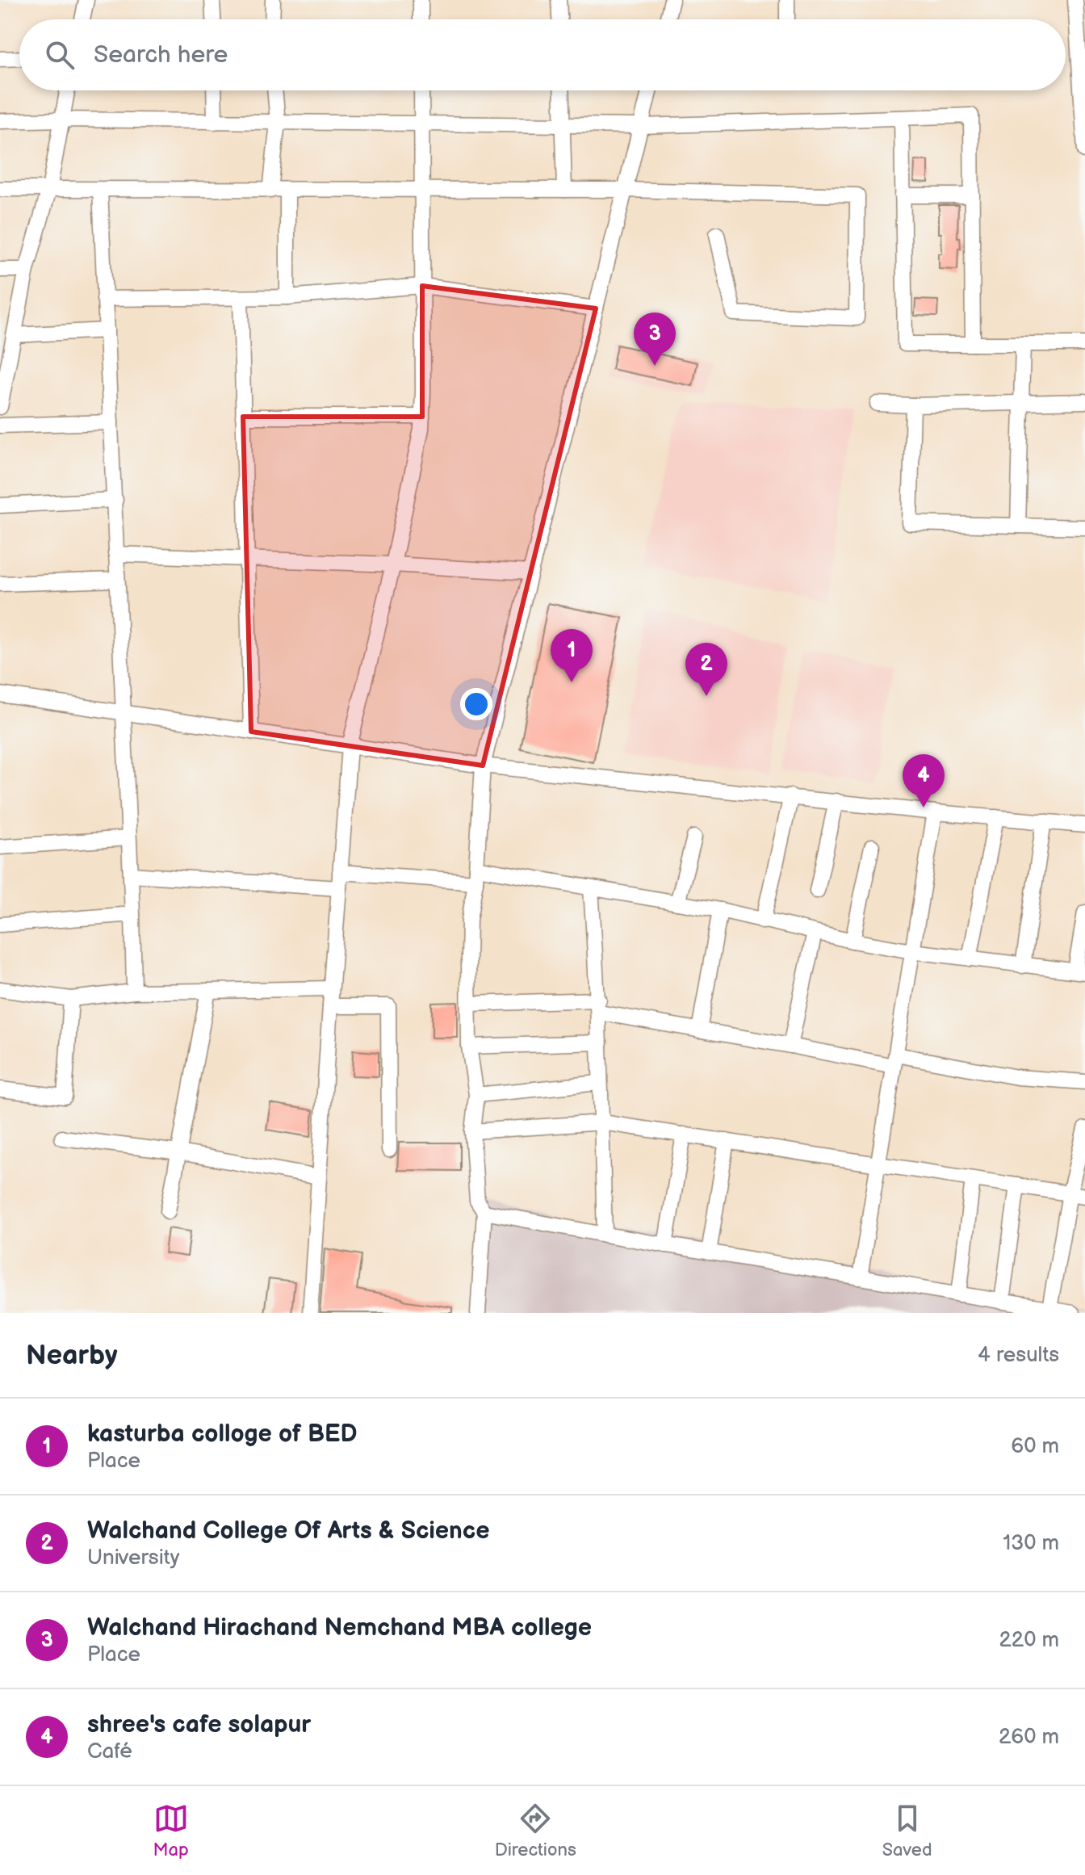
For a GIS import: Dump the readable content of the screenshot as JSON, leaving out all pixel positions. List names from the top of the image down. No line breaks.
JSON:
{"page":{"search":"Search here","pins":["3","1","2","4"],"heading":["Nearby","4 results"],"list":[{"mark":"1","name":"kasturba colloge of BED","note":"Place","value":"60 m"},{"mark":"2","name":"Walchand College Of Arts & Science","note":"University","value":"130 m"},{"mark":"3","name":"Walchand Hirachand Nemchand MBA college","note":"Place","value":"220 m"},{"mark":"4","name":"shree's cafe solapur","note":"Café","value":"260 m"}],"nav":["Map","Directions","Saved"]}}
